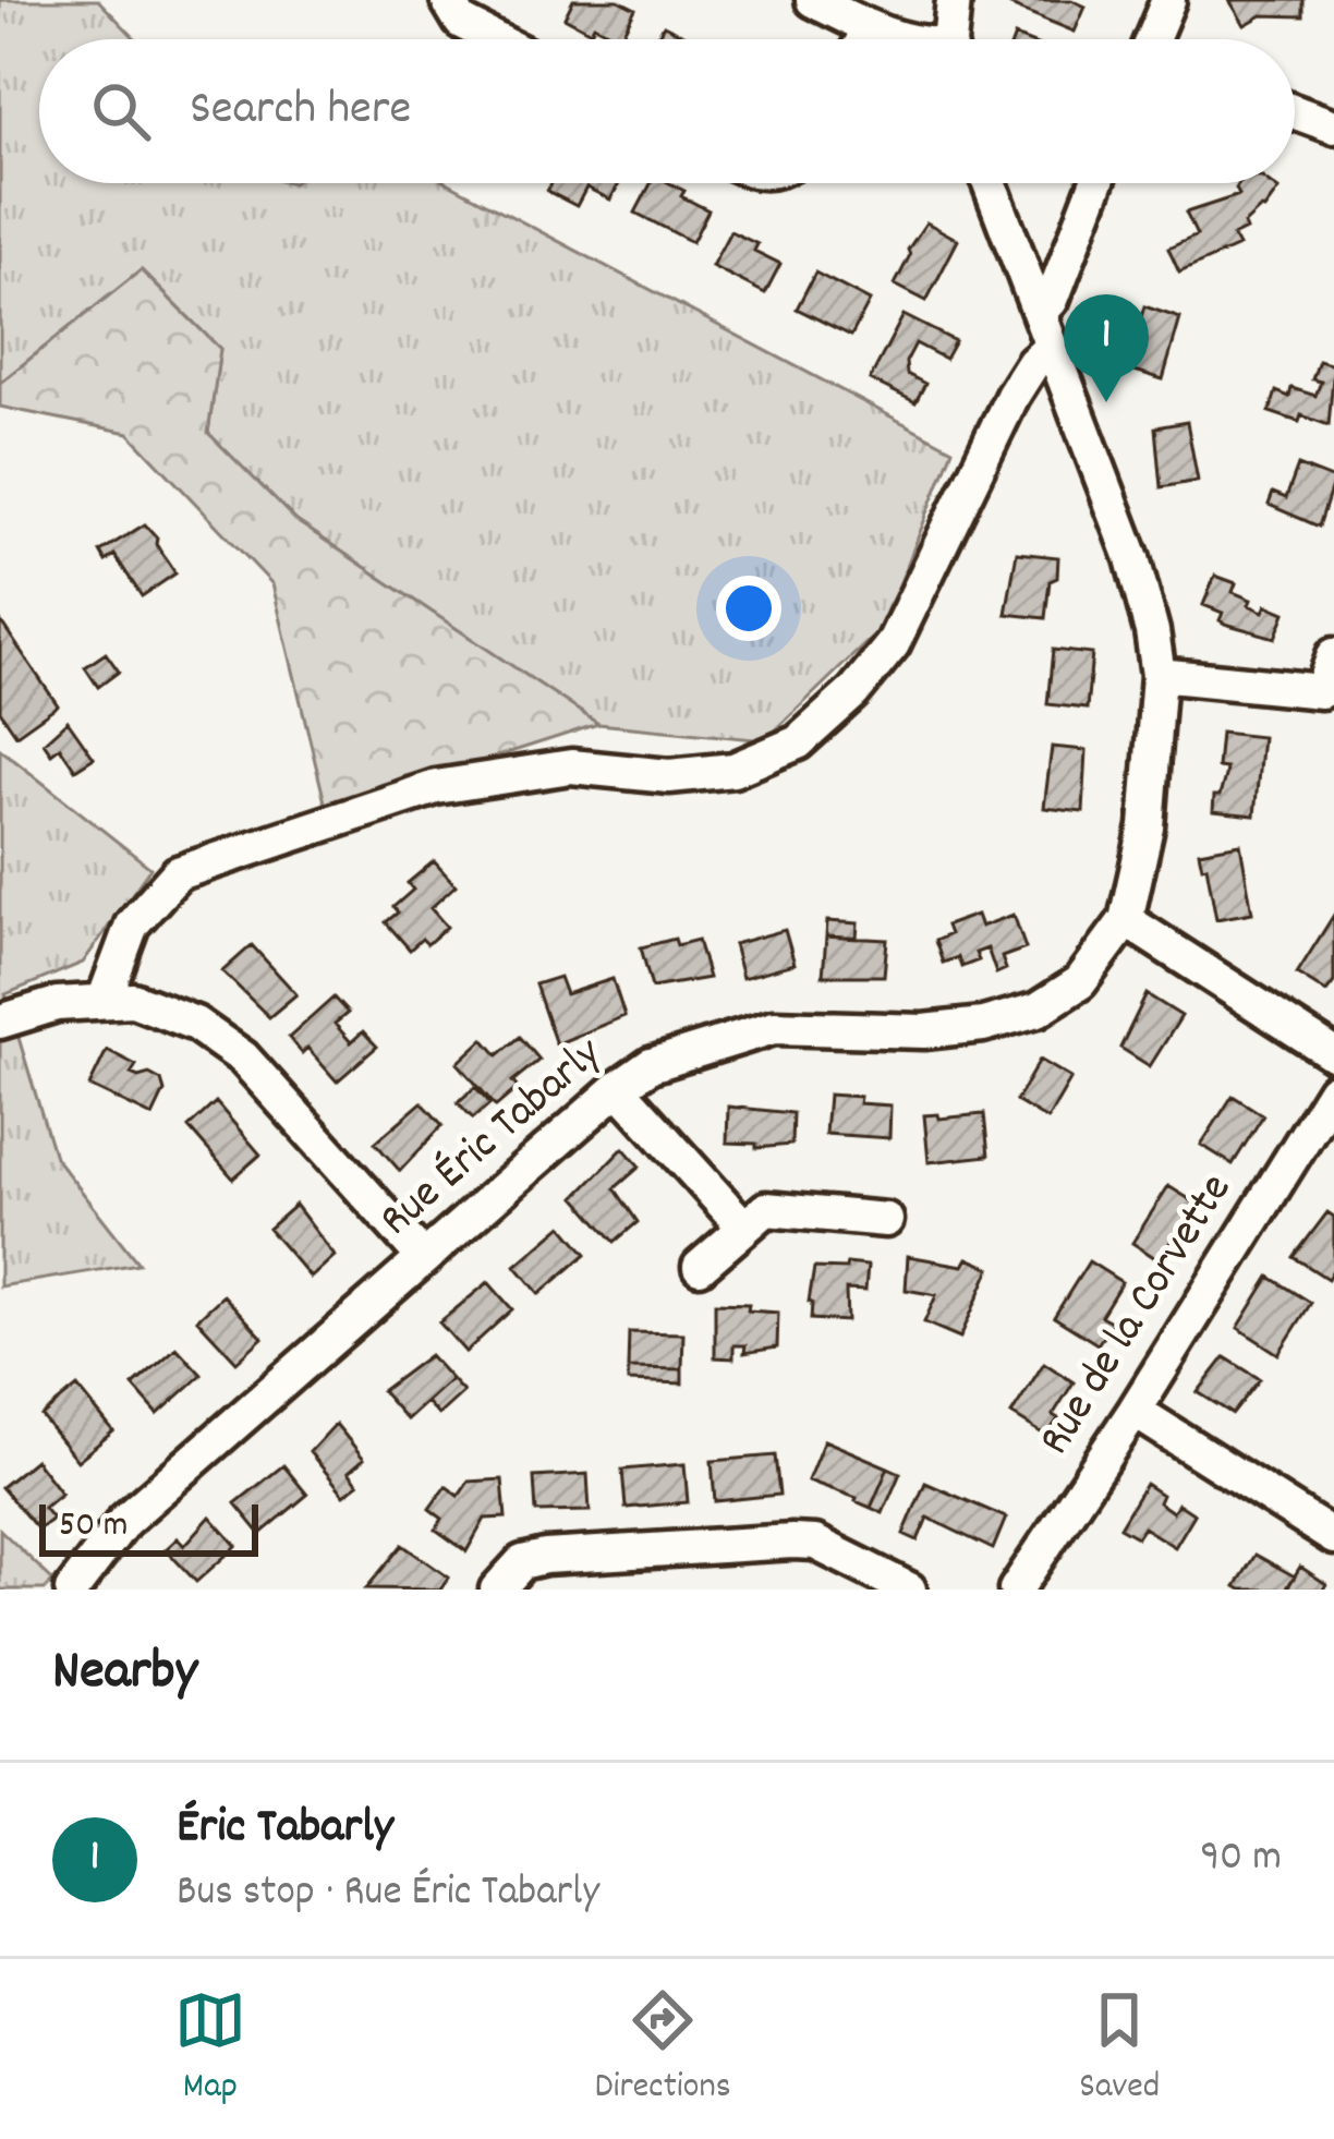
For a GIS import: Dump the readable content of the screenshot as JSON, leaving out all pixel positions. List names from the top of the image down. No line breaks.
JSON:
{"streets":{"street":["Rue Éric Tabarly","Rue de la Corvette"]},"scale_bar":"50 m","page":{"search":"Search here","pins":"1","scale":"50 m","heading":"Nearby","list":[{"mark":"1","name":"Éric Tabarly","note":"Bus stop · Rue Éric Tabarly","value":"90 m"}],"nav":["Map","Directions","Saved"]}}
